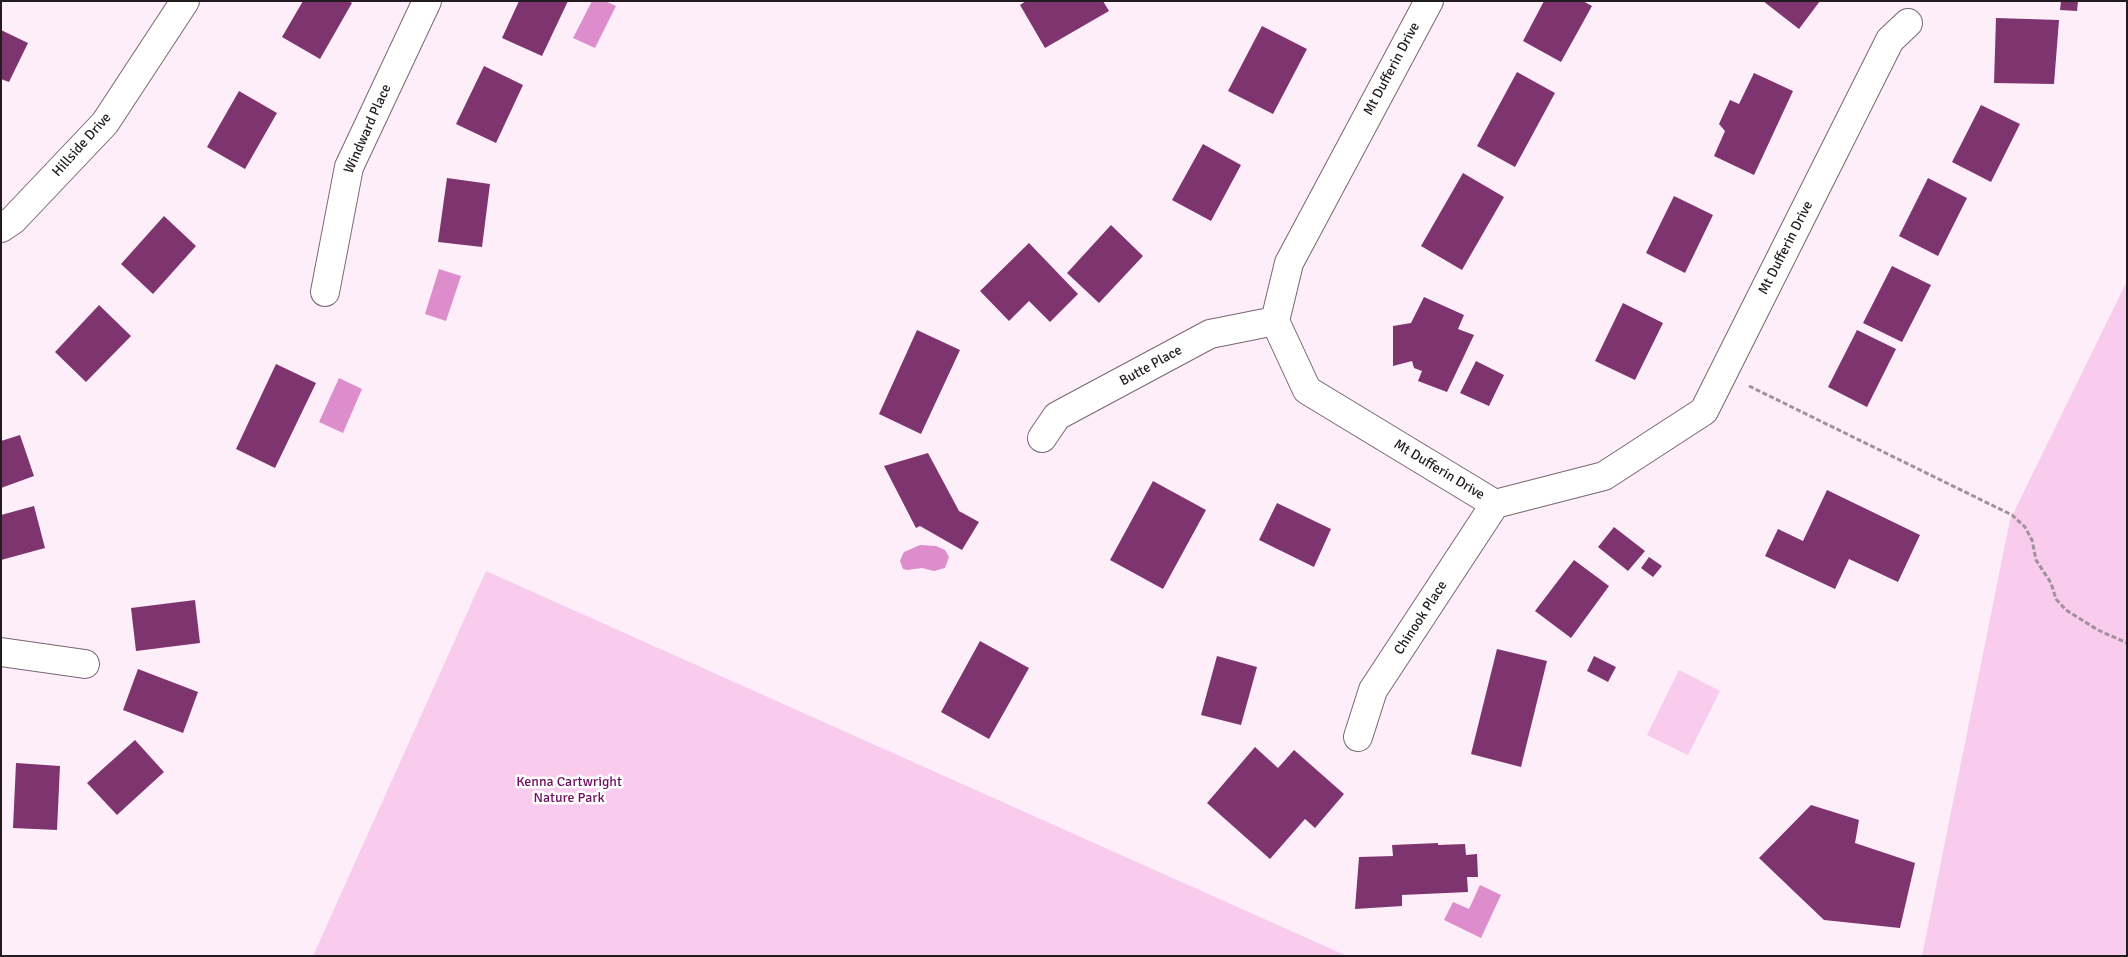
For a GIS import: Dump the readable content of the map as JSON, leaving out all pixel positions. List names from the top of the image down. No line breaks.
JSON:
{"streets":{"street":["Mt Dufferin Drive","Windward Place","Hillside Drive","Butte Place","Chinook Place"]},"crossings":[["Mt Dufferin Drive","Butte Place"],["Mt Dufferin Drive","Chinook Place"]],"parks":["Kenna Cartwright Nature Park"]}
